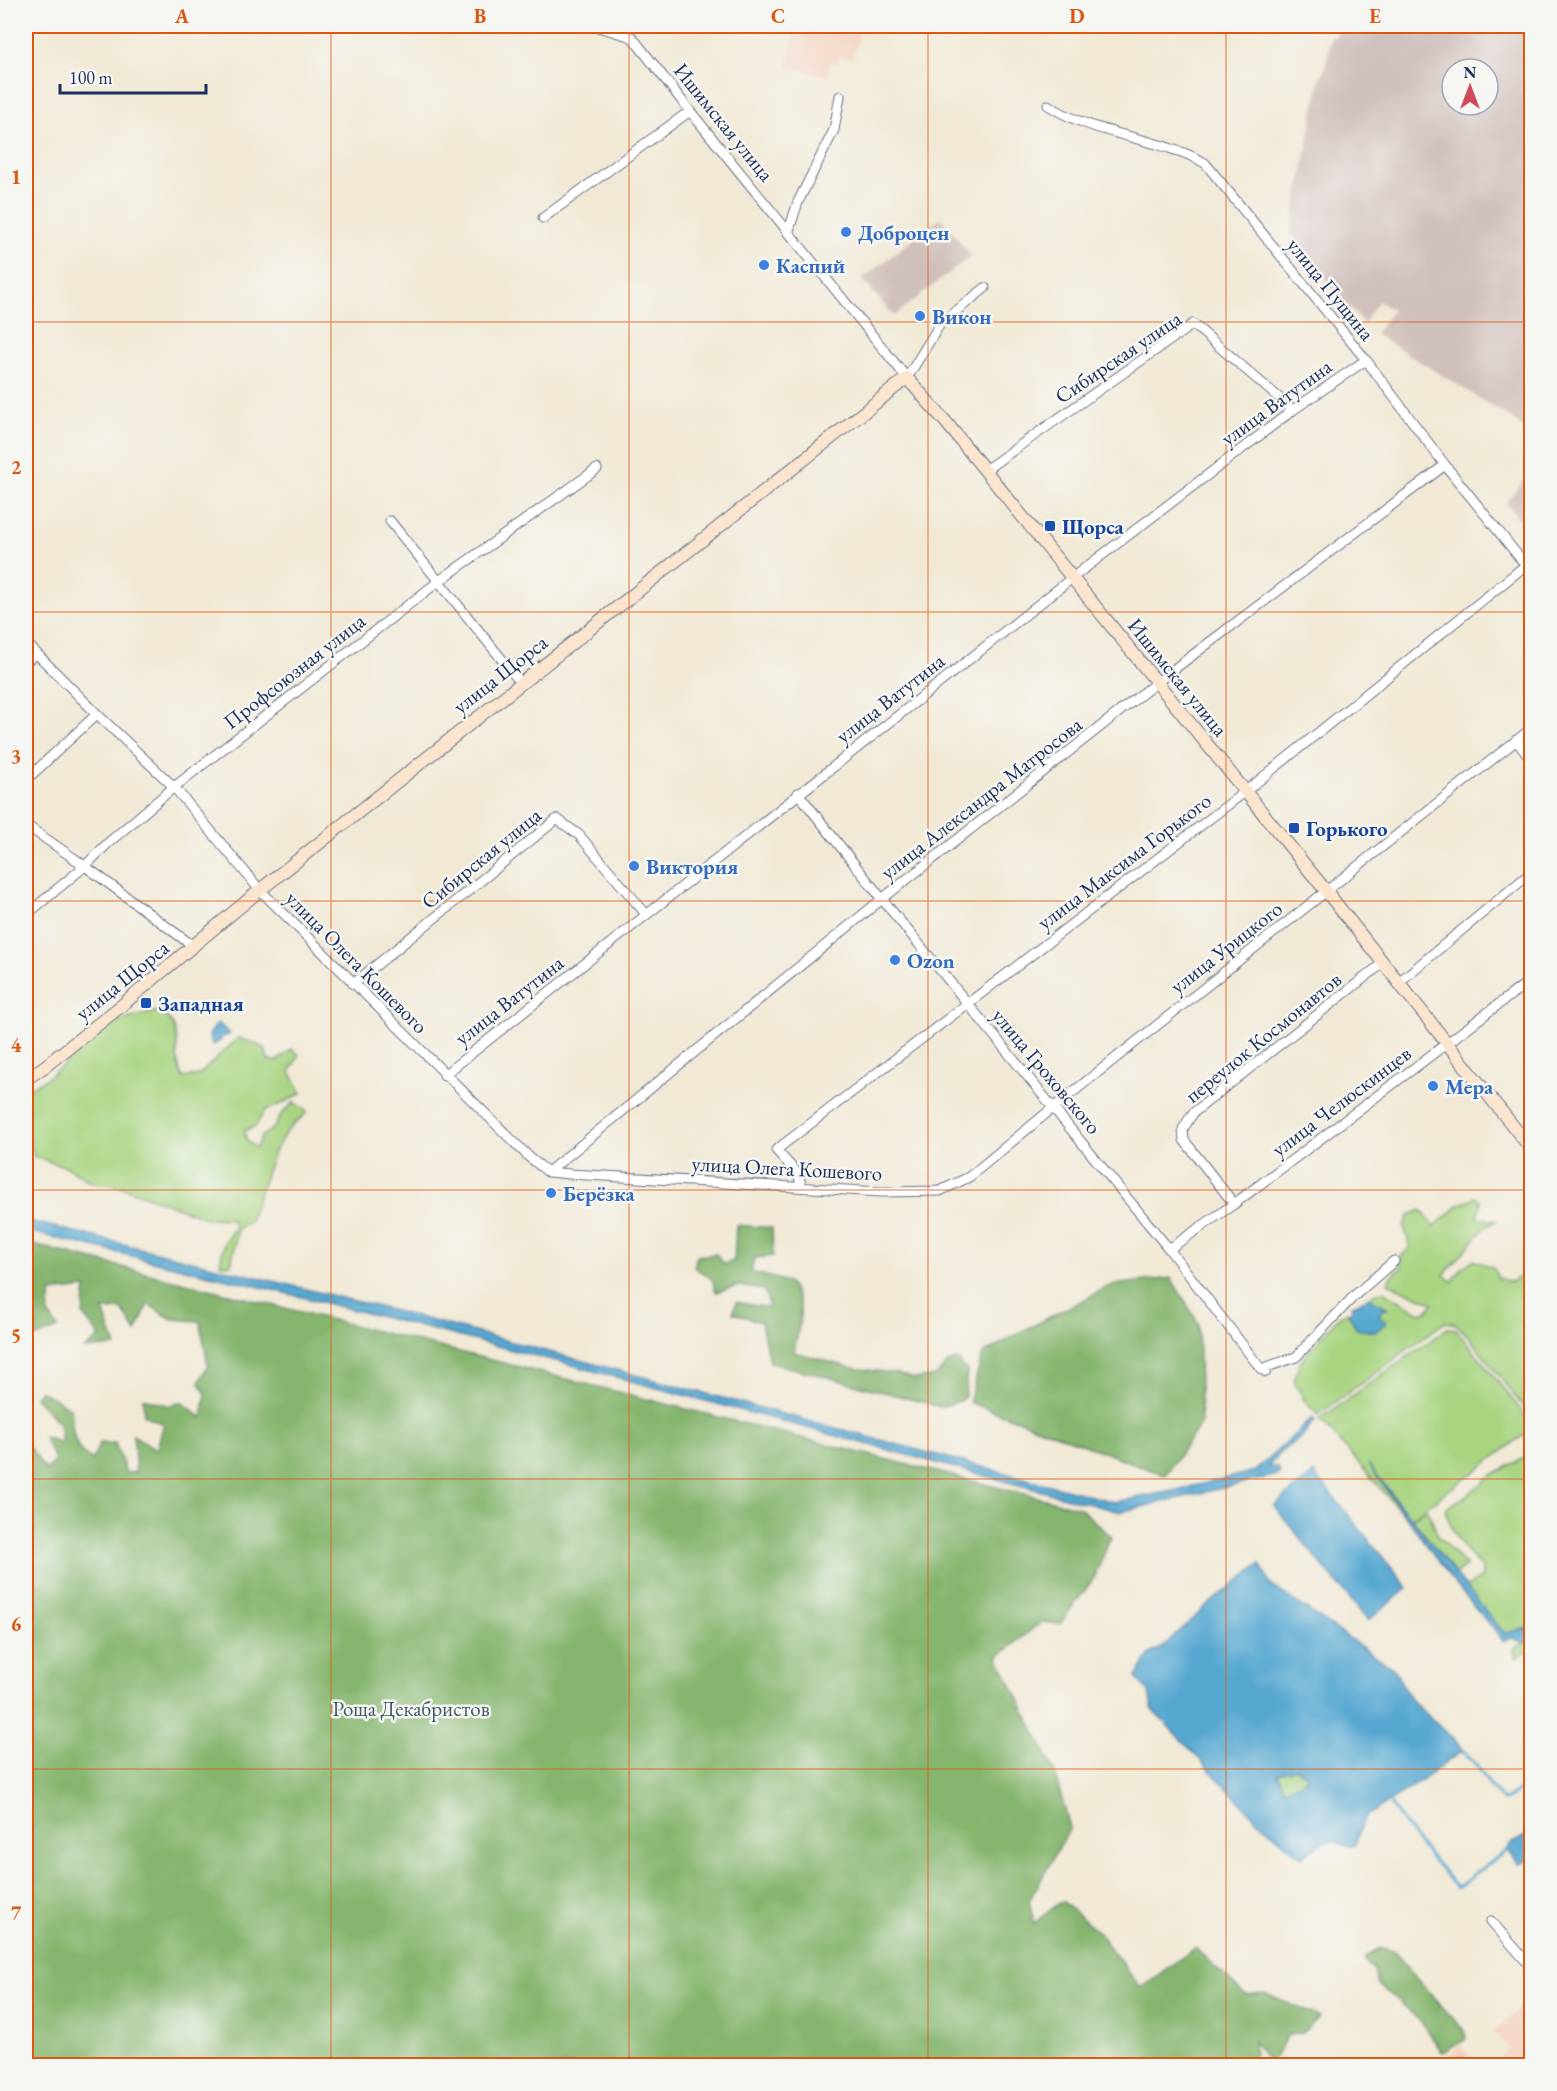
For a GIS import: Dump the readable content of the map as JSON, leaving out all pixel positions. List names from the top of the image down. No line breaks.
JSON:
{"streets":{"main road":["Ишимская улица","улица Щорса"],"street":["улица Пущина","Сибирская улица","улица Ватутина","Профсоюзная улица","улица Александра Матросова","улица Максима Горького","улица Урицкого","улица Олега Кошевого","переулок Космонавтов","улица Гроховского","улица Челюскинцев"]},"crossings":[["Ишимская улица","Сибирская улица"],["Ишимская улица","улица Ватутина"],["Ишимская улица","улица Щорса"],["Ишимская улица","улица Александра Матросова"],["Ишимская улица","улица Максима Горького"],["Ишимская улица","улица Урицкого"],["Ишимская улица","переулок Космонавтов"],["Ишимская улица","улица Челюскинцев"],["улица Пущина","улица Ватутина"],["улица Пущина","улица Александра Матросова"],["улица Пущина","улица Максима Горького"],["Сибирская улица","улица Ватутина"],["Сибирская улица","улица Олега Кошевого"],["улица Ватутина","улица Олега Кошевого"],["улица Ватутина","улица Гроховского"],["Профсоюзная улица","улица Олега Кошевого"],["улица Щорса","улица Олега Кошевого"],["улица Александра Матросова","улица Олега Кошевого"],["улица Александра Матросова","улица Гроховского"],["улица Максима Горького","улица Олега Кошевого"],["улица Максима Горького","улица Гроховского"],["улица Урицкого","улица Олега Кошевого"],["улица Урицкого","улица Гроховского"],["переулок Космонавтов","улица Челюскинцев"],["улица Гроховского","улица Челюскинцев"]],"parks":["Роща Декабристов"],"places":{"other":["Доброцен","Каспий","Викон","Виктория","Ozon","Мера","Берёзка"],"transit":["Щорса","Горького","Западная"]},"scale_bar":"100 m","north":"top","grid":{"columns":["A","B","C","D","E"],"rows":["1","2","3","4","5","6","7"]}}
